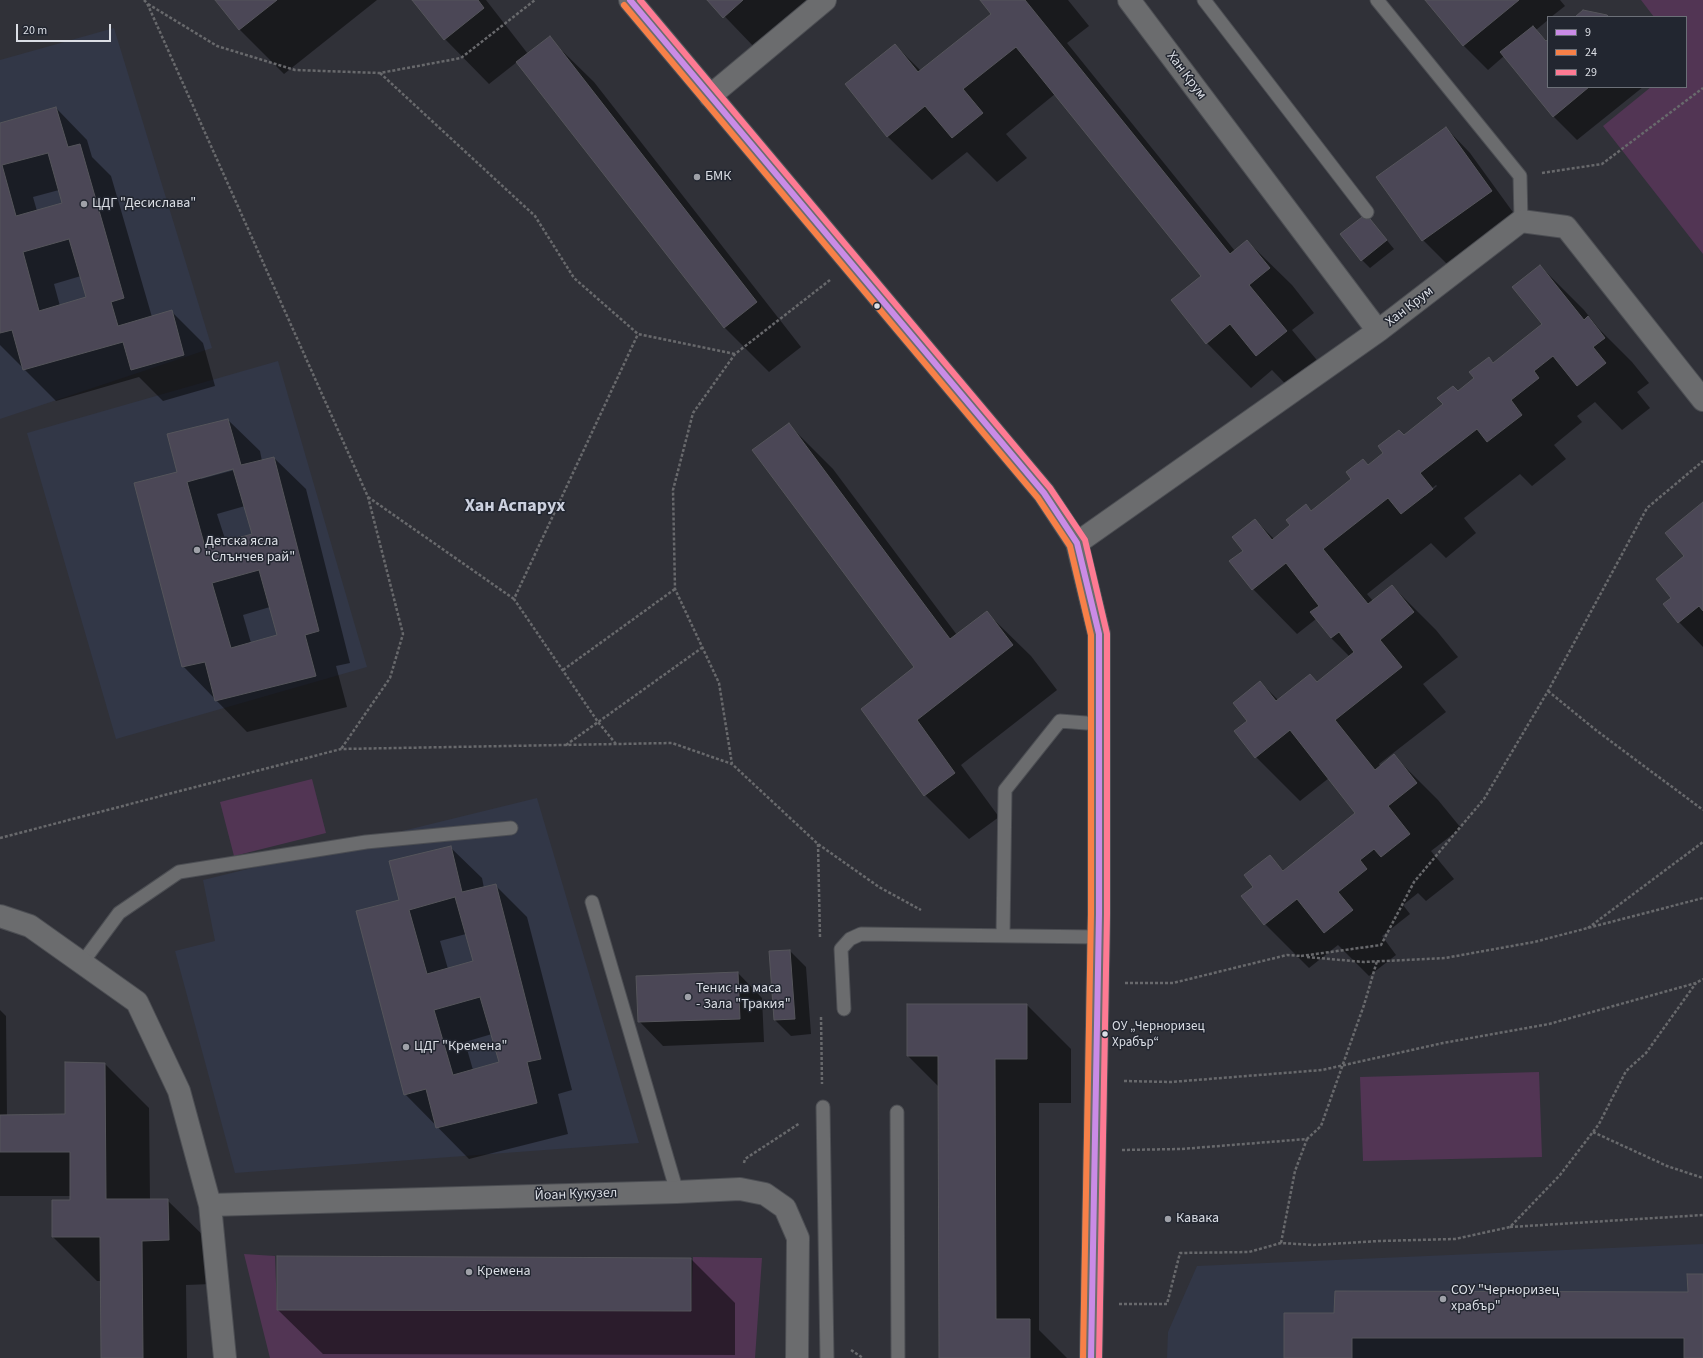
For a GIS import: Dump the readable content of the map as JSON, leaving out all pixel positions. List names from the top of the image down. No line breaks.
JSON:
{"streets":{"street":["Хан Крум","Йоан Кукузел"]},"districts":["Хан Аспарух"],"places":["БМК","ЦДГ \"Десислава\"","Детска ясла \"Слънчев рай\"","Тенис на маса - Зала \"Тракия\"","ОУ „Черноризец Храбър“","ЦДГ \"Кремена\"","Кавака","Кремена","СОУ \"Черноризец храбър\""],"lines":["transit line 9","transit line 29","transit line 24"],"legend":["9","24","29"],"scale_bar":"20 m"}
